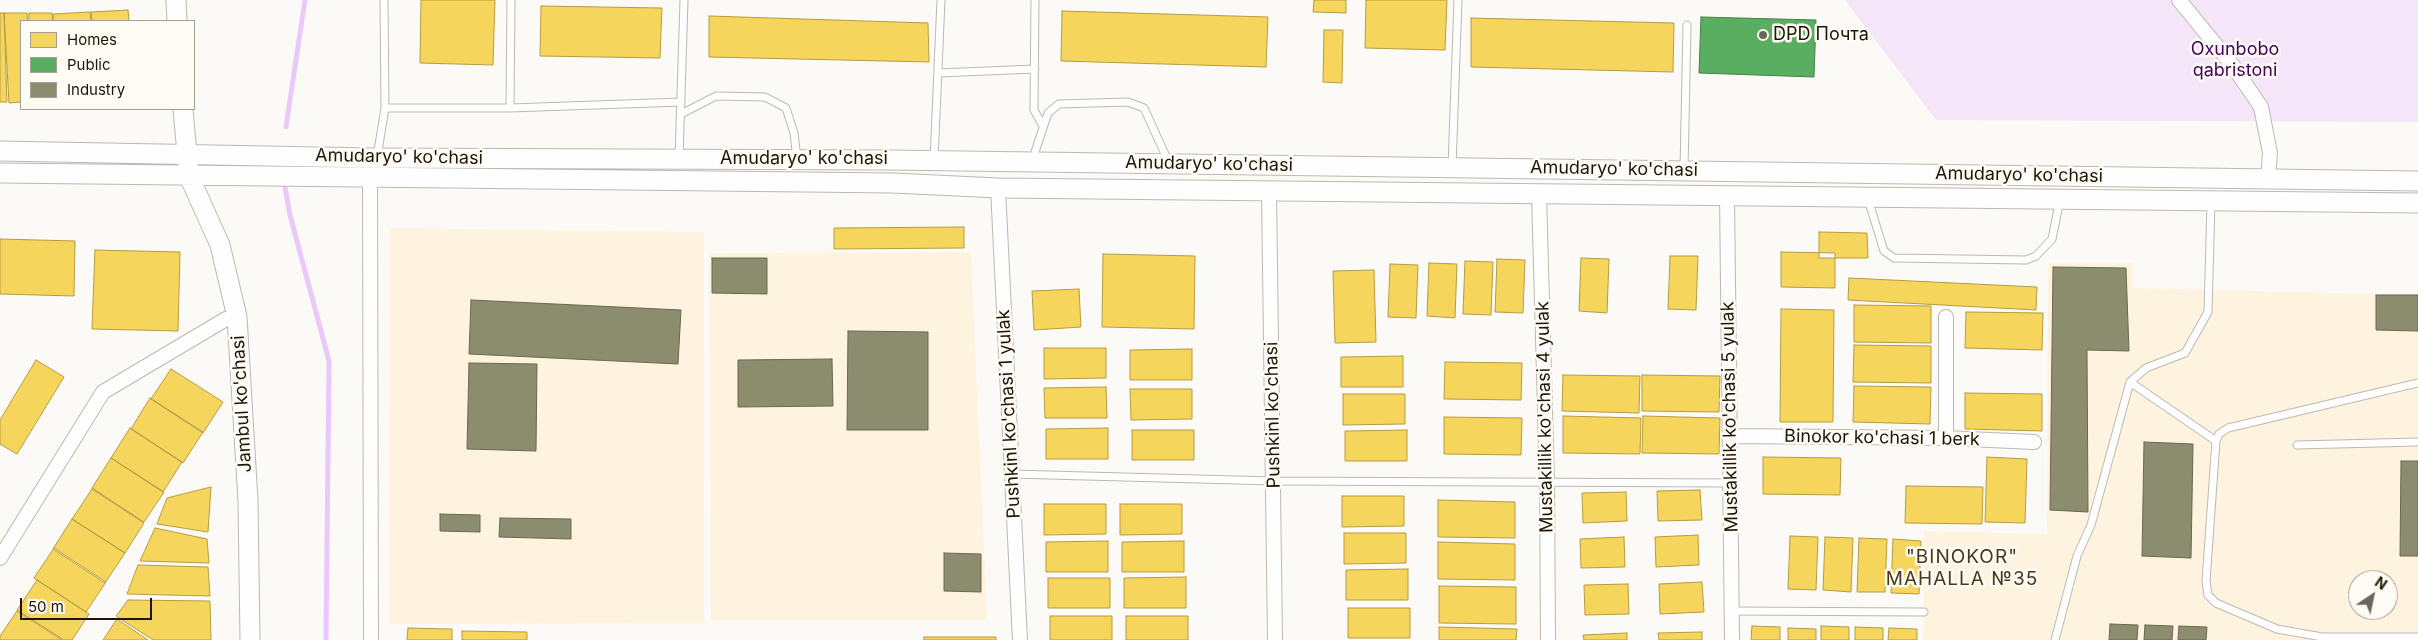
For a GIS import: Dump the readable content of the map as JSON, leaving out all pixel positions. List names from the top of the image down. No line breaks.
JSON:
{"streets":{"street":["Amudaryo' ko'chasi","Jambul ko'chasi","Pushkinl ko'chasi 1 yulak","Pushkinl ko'chasi","Mustakillik ko'chasi 4 yulak","Mustakillik ko'chasi 5 yulak","Binokor ko'chasi 1 berk"]},"crossings":[["Amudaryo' ko'chasi","Jambul ko'chasi"],["Amudaryo' ko'chasi","Pushkinl ko'chasi 1 yulak"],["Amudaryo' ko'chasi","Pushkinl ko'chasi"],["Amudaryo' ko'chasi","Mustakillik ko'chasi 4 yulak"],["Amudaryo' ko'chasi","Mustakillik ko'chasi 5 yulak"],["Mustakillik ko'chasi 5 yulak","Binokor ko'chasi 1 berk"]],"districts":["\"BINOKOR\" MAHALLA №35"],"parks":["Oxunbobo qabristoni"],"places":["DPD Почта"],"legend":["Homes","Public","Industry"],"scale_bar":"50 m","north":"top right"}
